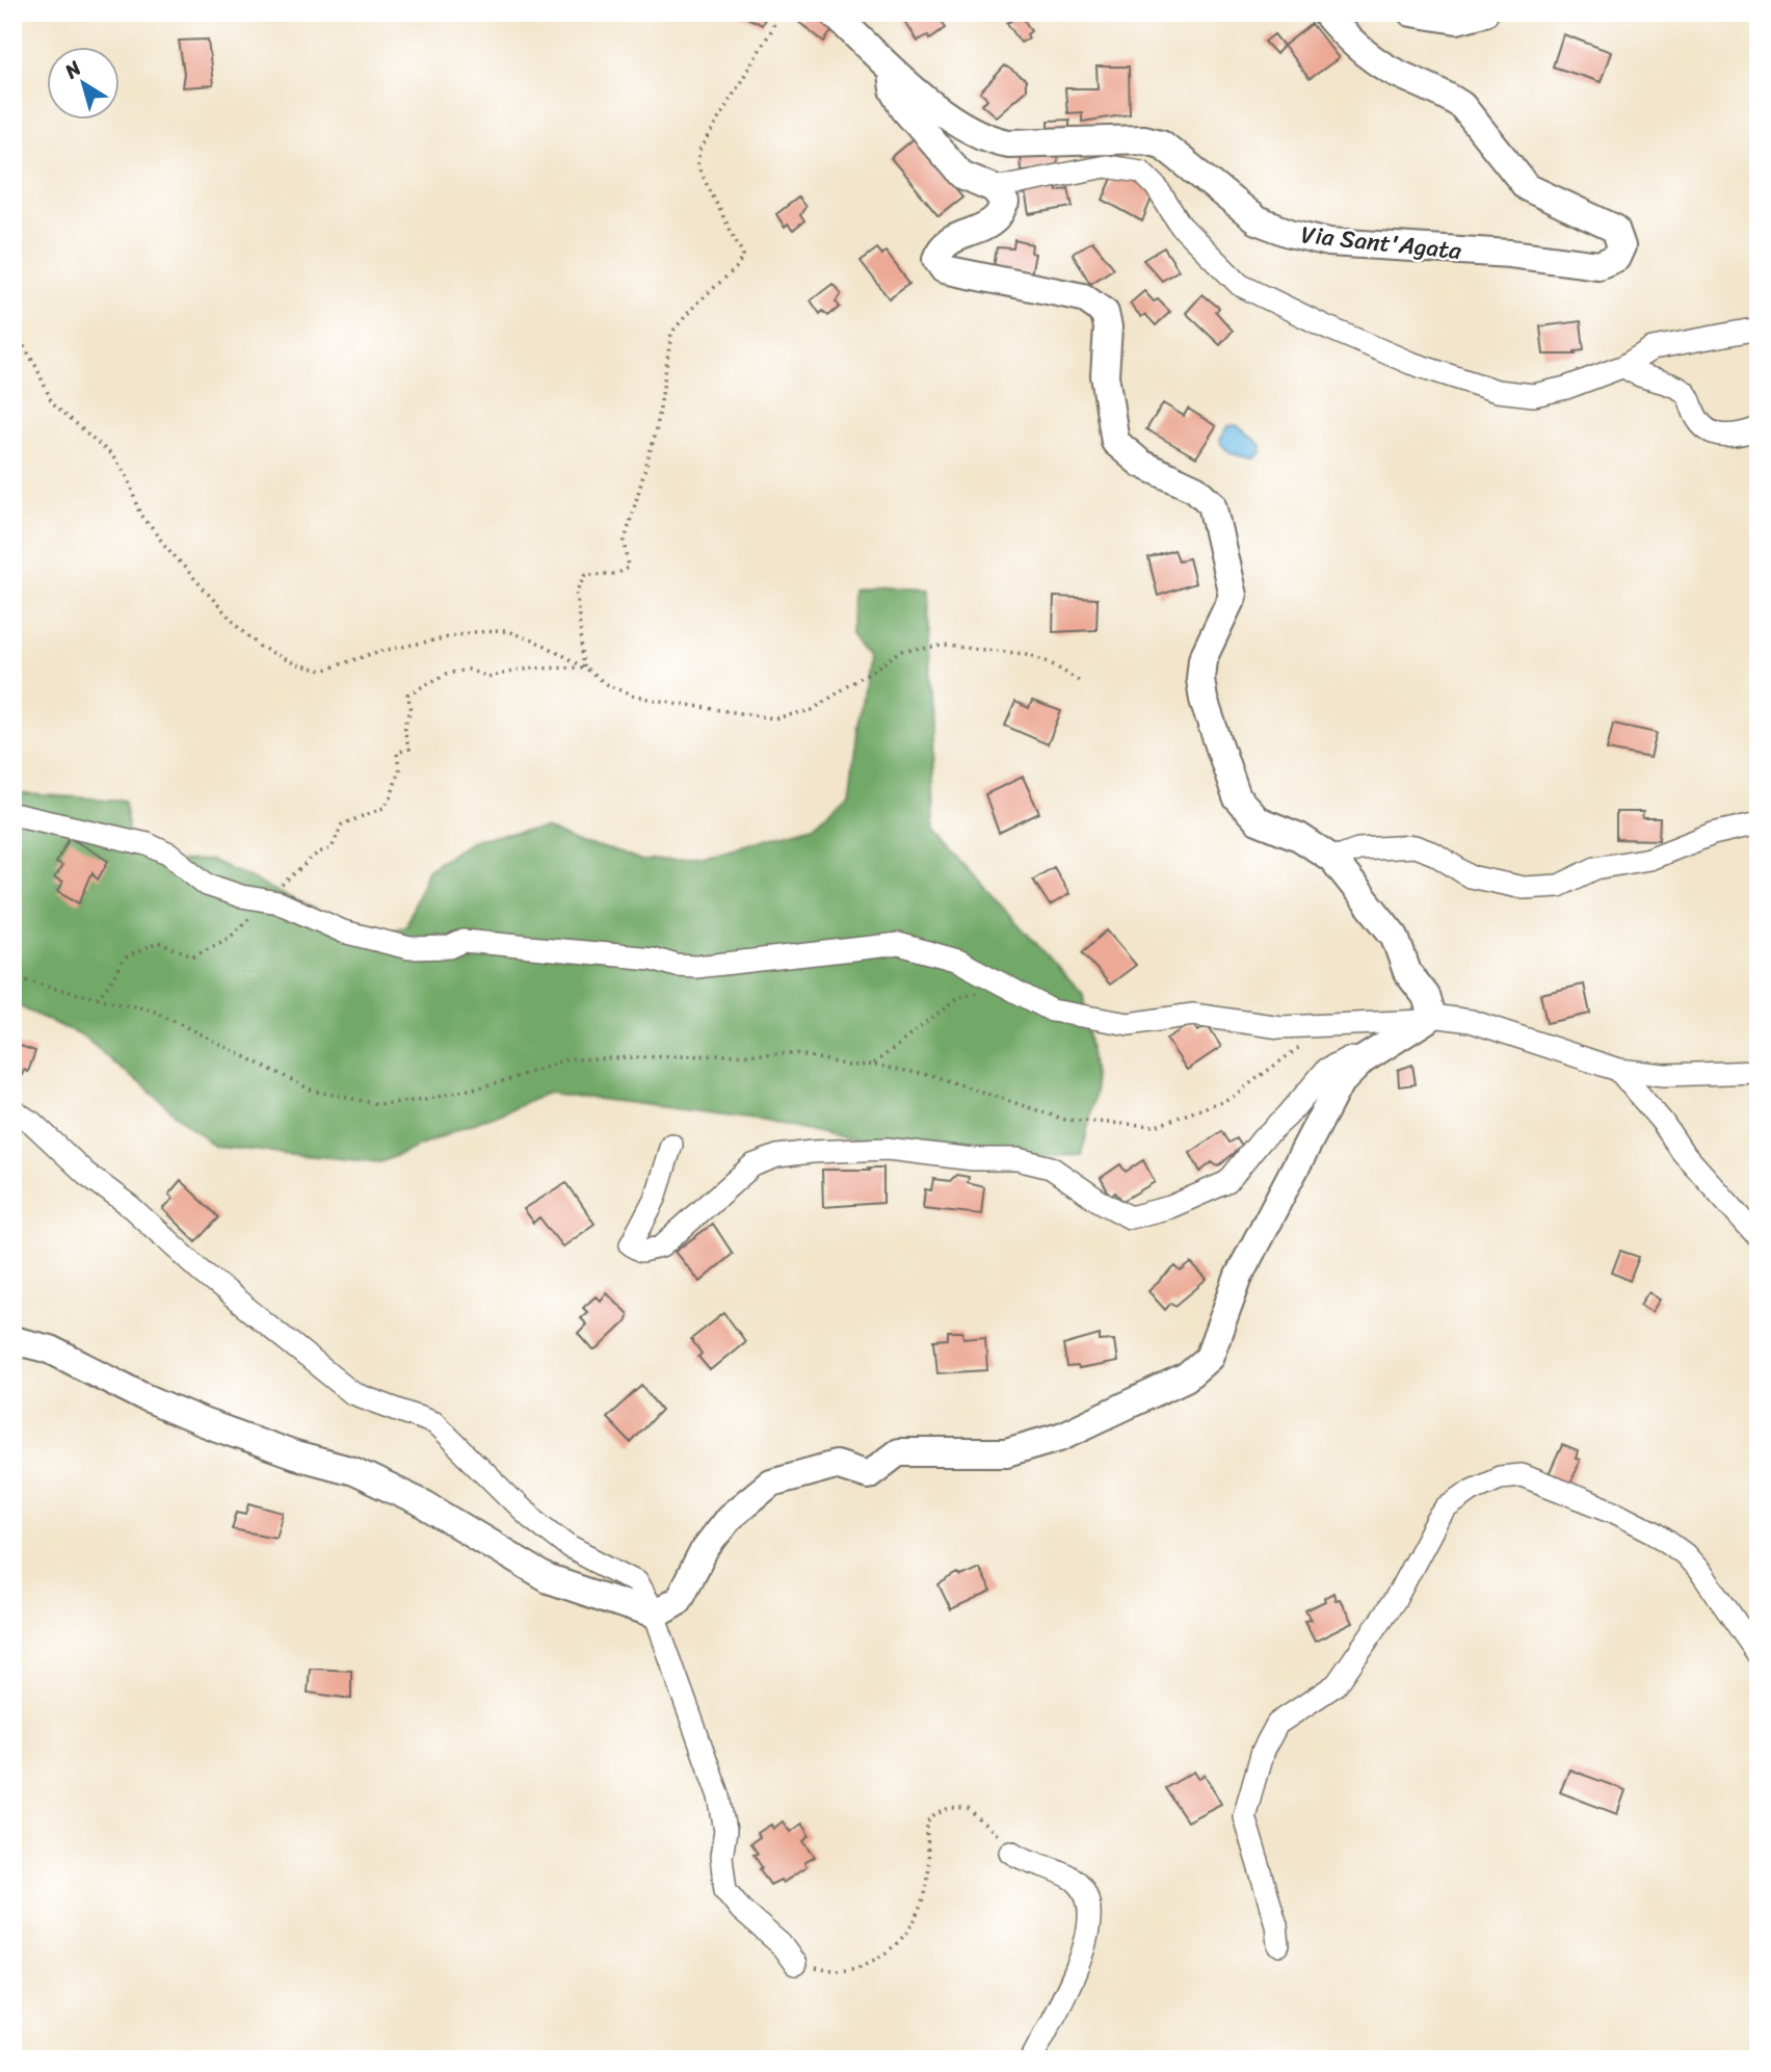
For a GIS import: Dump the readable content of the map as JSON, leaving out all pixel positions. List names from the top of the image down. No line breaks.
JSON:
{"streets":{"street":["Via Sant'Agata"]},"north":"top left"}
